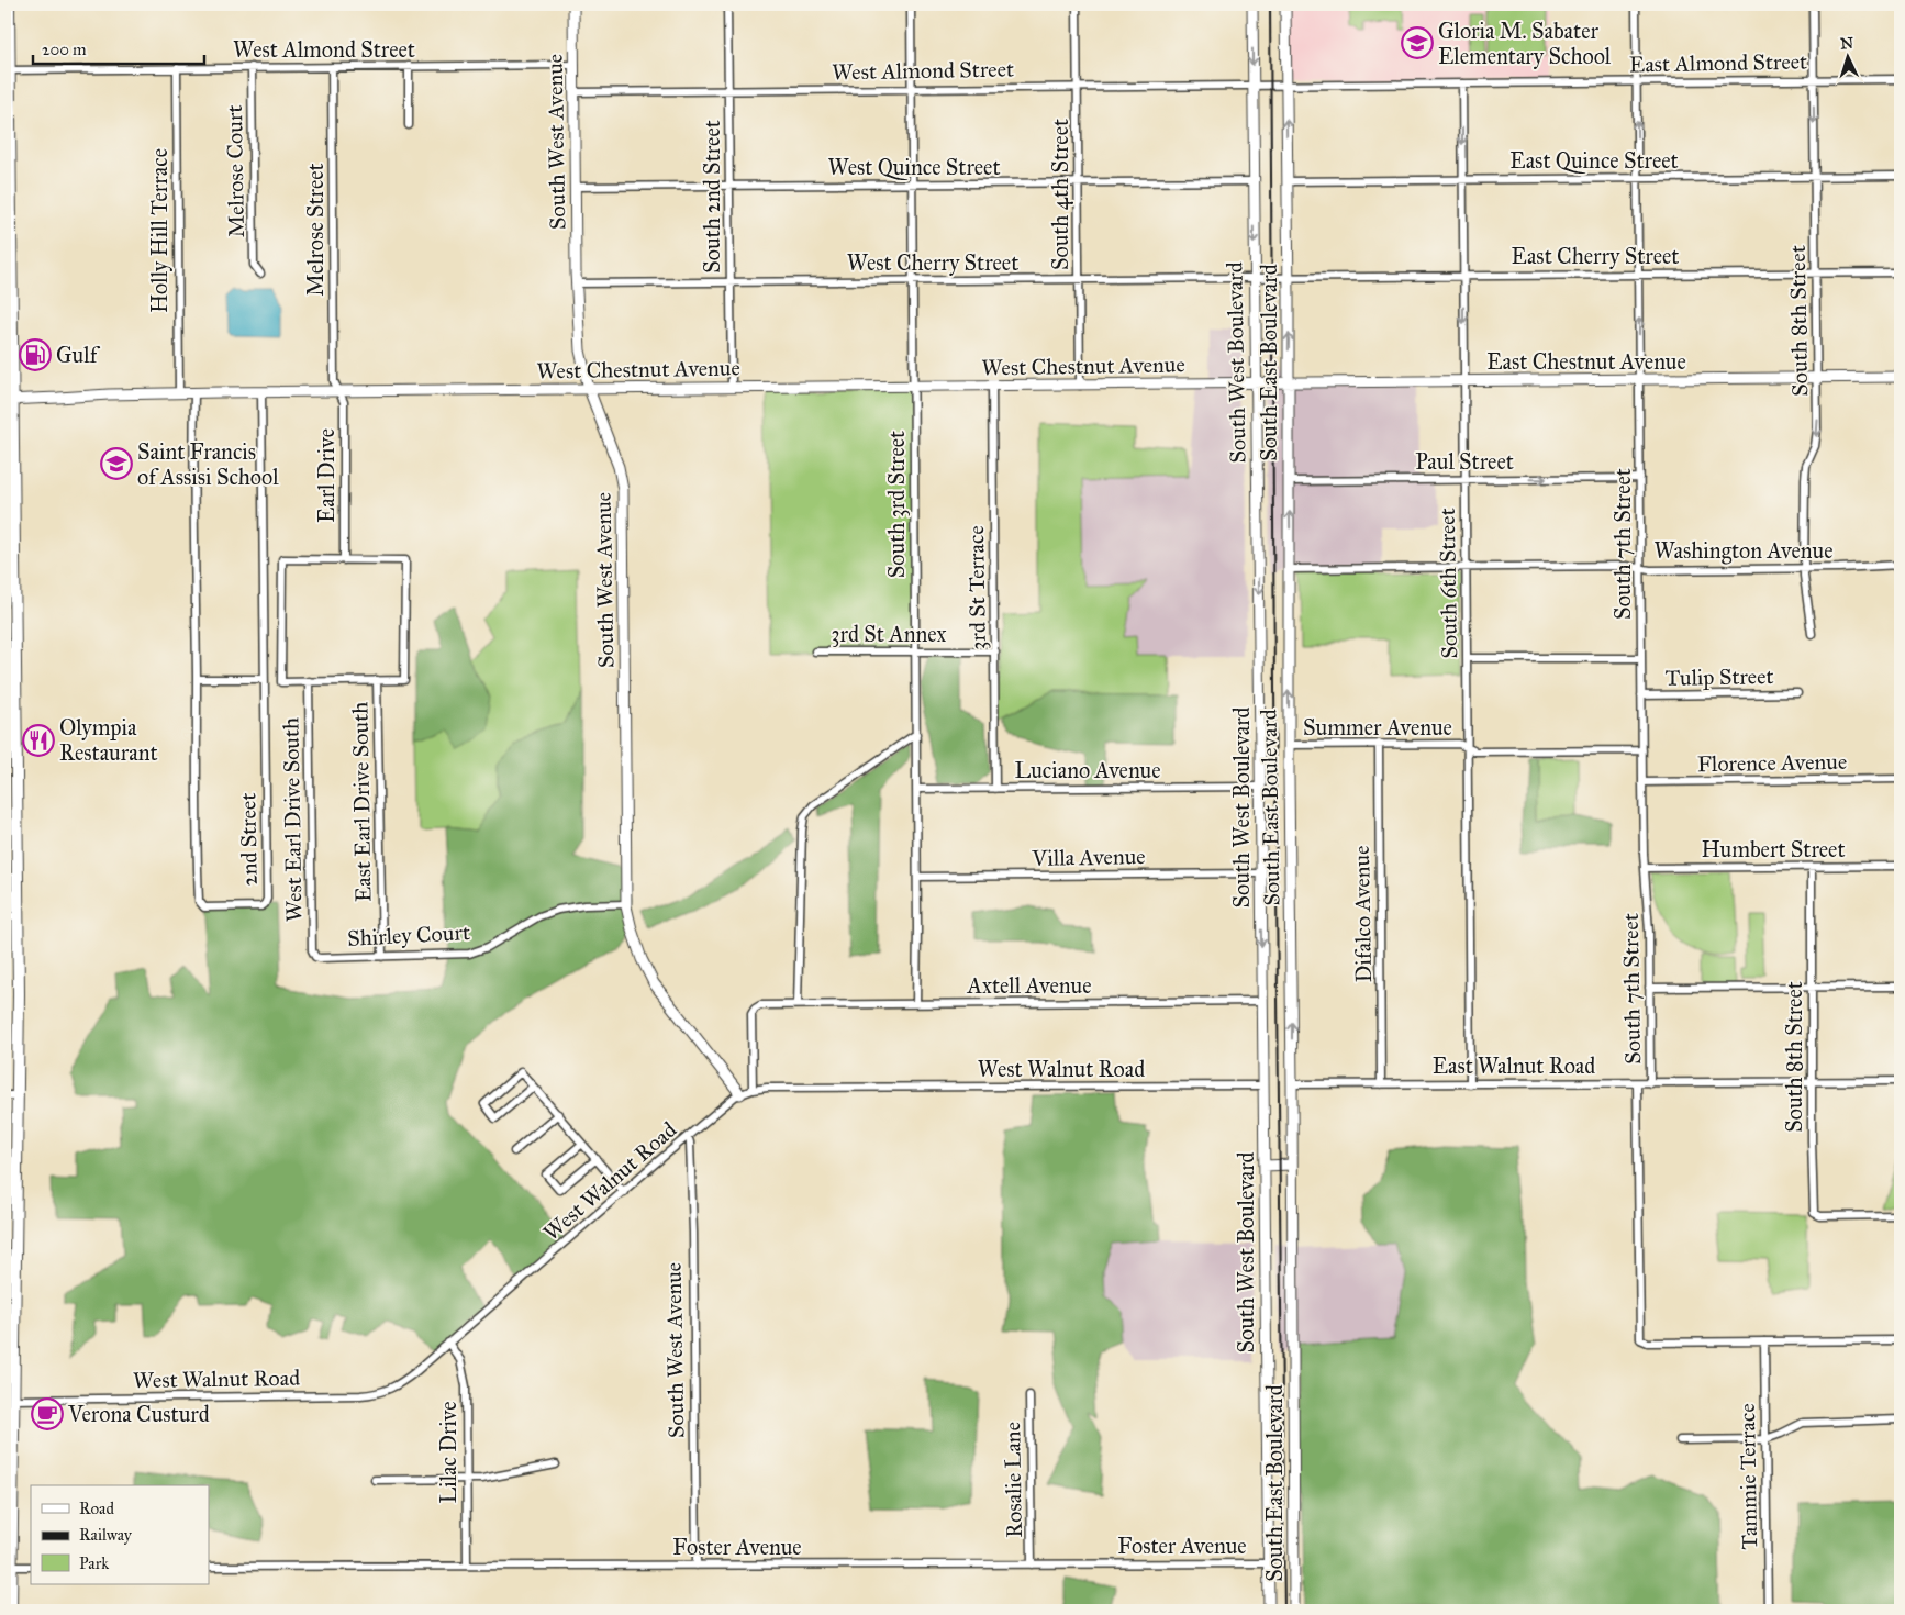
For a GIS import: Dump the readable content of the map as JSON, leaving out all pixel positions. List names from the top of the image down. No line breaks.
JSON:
{"streets":{"main road":["South West Avenue","East Chestnut Avenue","South West Boulevard","South East Boulevard","West Chestnut Avenue"],"street":["West Almond Street","East Almond Street","East Quince Street","West Quince Street","Melrose Court","South 4th Street","South 2nd Street","Melrose Street","Holly Hill Terrace","East Cherry Street","West Cherry Street","South 8th Street","Paul Street","Earl Drive","South 3rd Street","South 7th Street","Washington Avenue","South 6th Street","3rd St Terrace","3rd St Annex","Tulip Street","Summer Avenue","Florence Avenue","Luciano Avenue","East Earl Drive South","West Earl Drive South","2nd Street","Humbert Street","Villa Avenue","Difalco Avenue","Shirley Court","Axtell Avenue","East Walnut Road","West Walnut Road","Lilac Drive","Tammie Terrace","Rosalie Lane","Foster Avenue"]},"crossings":[["West Almond Street","East Almond Street"],["West Almond Street","South West Avenue"],["West Almond Street","Melrose Court"],["West Almond Street","South 4th Street"],["West Almond Street","South 2nd Street"],["West Almond Street","Melrose Street"],["West Almond Street","Holly Hill Terrace"],["West Almond Street","South West Boulevard"],["West Almond Street","South 3rd Street"],["East Almond Street","South 8th Street"],["East Almond Street","South East Boulevard"],["East Almond Street","South 7th Street"],["East Almond Street","South 6th Street"],["South West Avenue","West Quince Street"],["South West Avenue","West Cherry Street"],["South West Avenue","West Chestnut Avenue"],["South West Avenue","Shirley Court"],["South West Avenue","West Walnut Road"],["South West Avenue","Foster Avenue"],["East Quince Street","South 8th Street"],["East Quince Street","South East Boulevard"],["East Quince Street","South 7th Street"],["East Quince Street","South 6th Street"],["West Quince Street","South 4th Street"],["West Quince Street","South 2nd Street"],["West Quince Street","South West Boulevard"],["West Quince Street","South 3rd Street"],["South 4th Street","West Cherry Street"],["South 4th Street","West Chestnut Avenue"],["South 2nd Street","West Cherry Street"],["South 2nd Street","West Chestnut Avenue"],["Melrose Street","West Chestnut Avenue"],["Melrose Street","Earl Drive"],["Holly Hill Terrace","West Chestnut Avenue"],["East Cherry Street","West Cherry Street"],["East Cherry Street","South 8th Street"],["East Cherry Street","South East Boulevard"],["East Cherry Street","South 7th Street"],["East Cherry Street","South 6th Street"],["West Cherry Street","South West Boulevard"],["West Cherry Street","South East Boulevard"],["West Cherry Street","South 3rd Street"],["South 8th Street","East Chestnut Avenue"],["South 8th Street","Washington Avenue"],["South 8th Street","Humbert Street"],["South 8th Street","East Walnut Road"],["East Chestnut Avenue","South East Boulevard"],["East Chestnut Avenue","West Chestnut Avenue"],["East Chestnut Avenue","South 7th Street"],["East Chestnut Avenue","South 6th Street"],["South West Boulevard","West Chestnut Avenue"],["South West Boulevard","Luciano Avenue"],["South West Boulevard","Villa Avenue"],["South West Boulevard","Axtell Avenue"],["South West Boulevard","West Walnut Road"],["South West Boulevard","Foster Avenue"],["South East Boulevard","Paul Street"],["South East Boulevard","Washington Avenue"],["South East Boulevard","Summer Avenue"],["South East Boulevard","East Walnut Road"],["West Chestnut Avenue","Earl Drive"],["West Chestnut Avenue","South 3rd Street"],["West Chestnut Avenue","3rd St Terrace"],["West Chestnut Avenue","2nd Street"],["Paul Street","South 7th Street"],["Paul Street","South 6th Street"],["South 3rd Street","3rd St Annex"],["South 3rd Street","Luciano Avenue"],["South 3rd Street","Villa Avenue"],["South 3rd Street","Axtell Avenue"],["South 7th Street","Washington Avenue"],["South 7th Street","Tulip Street"],["South 7th Street","Florence Avenue"],["South 7th Street","Humbert Street"],["South 7th Street","East Walnut Road"],["South 7th Street","Tammie Terrace"],["Washington Avenue","South 6th Street"],["South 6th Street","Summer Avenue"],["South 6th Street","East Walnut Road"],["3rd St Terrace","3rd St Annex"],["3rd St Terrace","Luciano Avenue"],["Summer Avenue","Difalco Avenue"],["East Earl Drive South","Shirley Court"],["West Earl Drive South","Shirley Court"],["Difalco Avenue","East Walnut Road"],["Axtell Avenue","West Walnut Road"],["West Walnut Road","Lilac Drive"],["Lilac Drive","Foster Avenue"],["Rosalie Lane","Foster Avenue"]],"one_way":["South West Boulevard","South East Boulevard","Paul Street"],"places":{"school or university":["Gloria M. Sabater Elementary School","Saint Francis of Assisi School"],"fuel station":["Gulf"],"restaurant":["Olympia Restaurant"],"cafe":["Verona Custurd"]},"legend":["Road","Railway","Park"],"scale_bar":"200 m","north":"top"}
